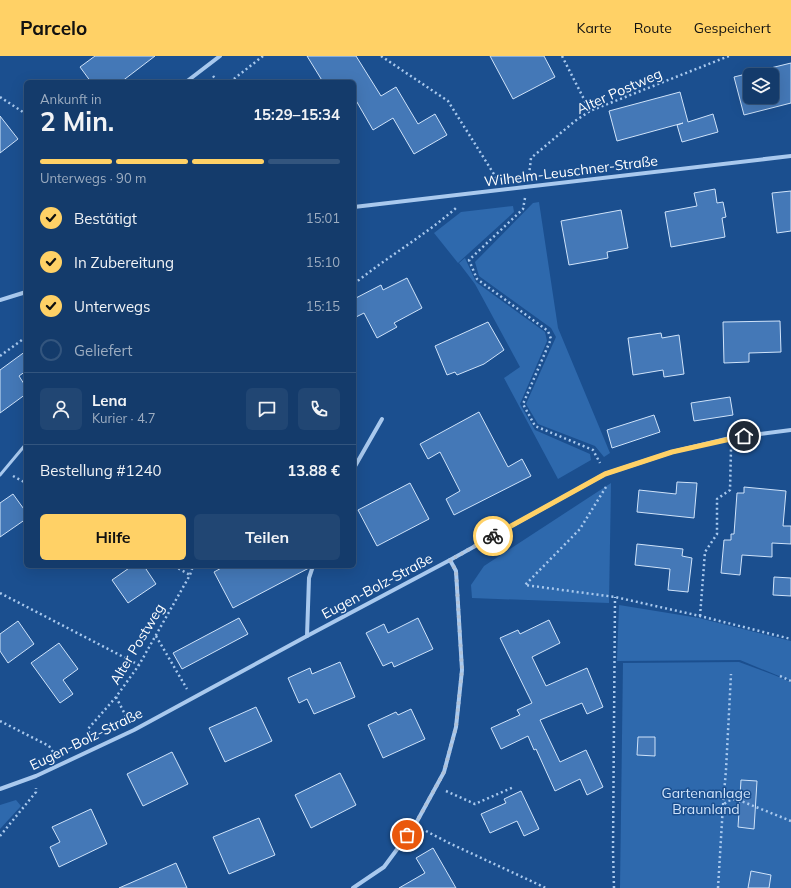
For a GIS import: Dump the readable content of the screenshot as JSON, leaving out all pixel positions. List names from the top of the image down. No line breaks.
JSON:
{"streets":{"street":["Wilhelm-Leuschner-Straße","Eugen-Bolz-Straße"],"path":["Alter Postweg"]},"crossings":[["Alter Postweg","Wilhelm-Leuschner-Straße"],["Alter Postweg","Eugen-Bolz-Straße"]],"parks":["Gartenanlage Braunland"],"page":{"header":"Parcelo","nav":["Karte","Route","Gespeichert"],"heading":["2 Min.","Ankunft in","15:29–15:34"],"panel":["Lena","Kurier · 4.7","Bestellung #1240","13.88 €"],"bar":"Unterwegs · 90 m","list":[["Bestätigt","15:01"],["In Zubereitung","15:10"],["Unterwegs","15:15"],"Geliefert"],"buttons":["Hilfe","Teilen"]}}
